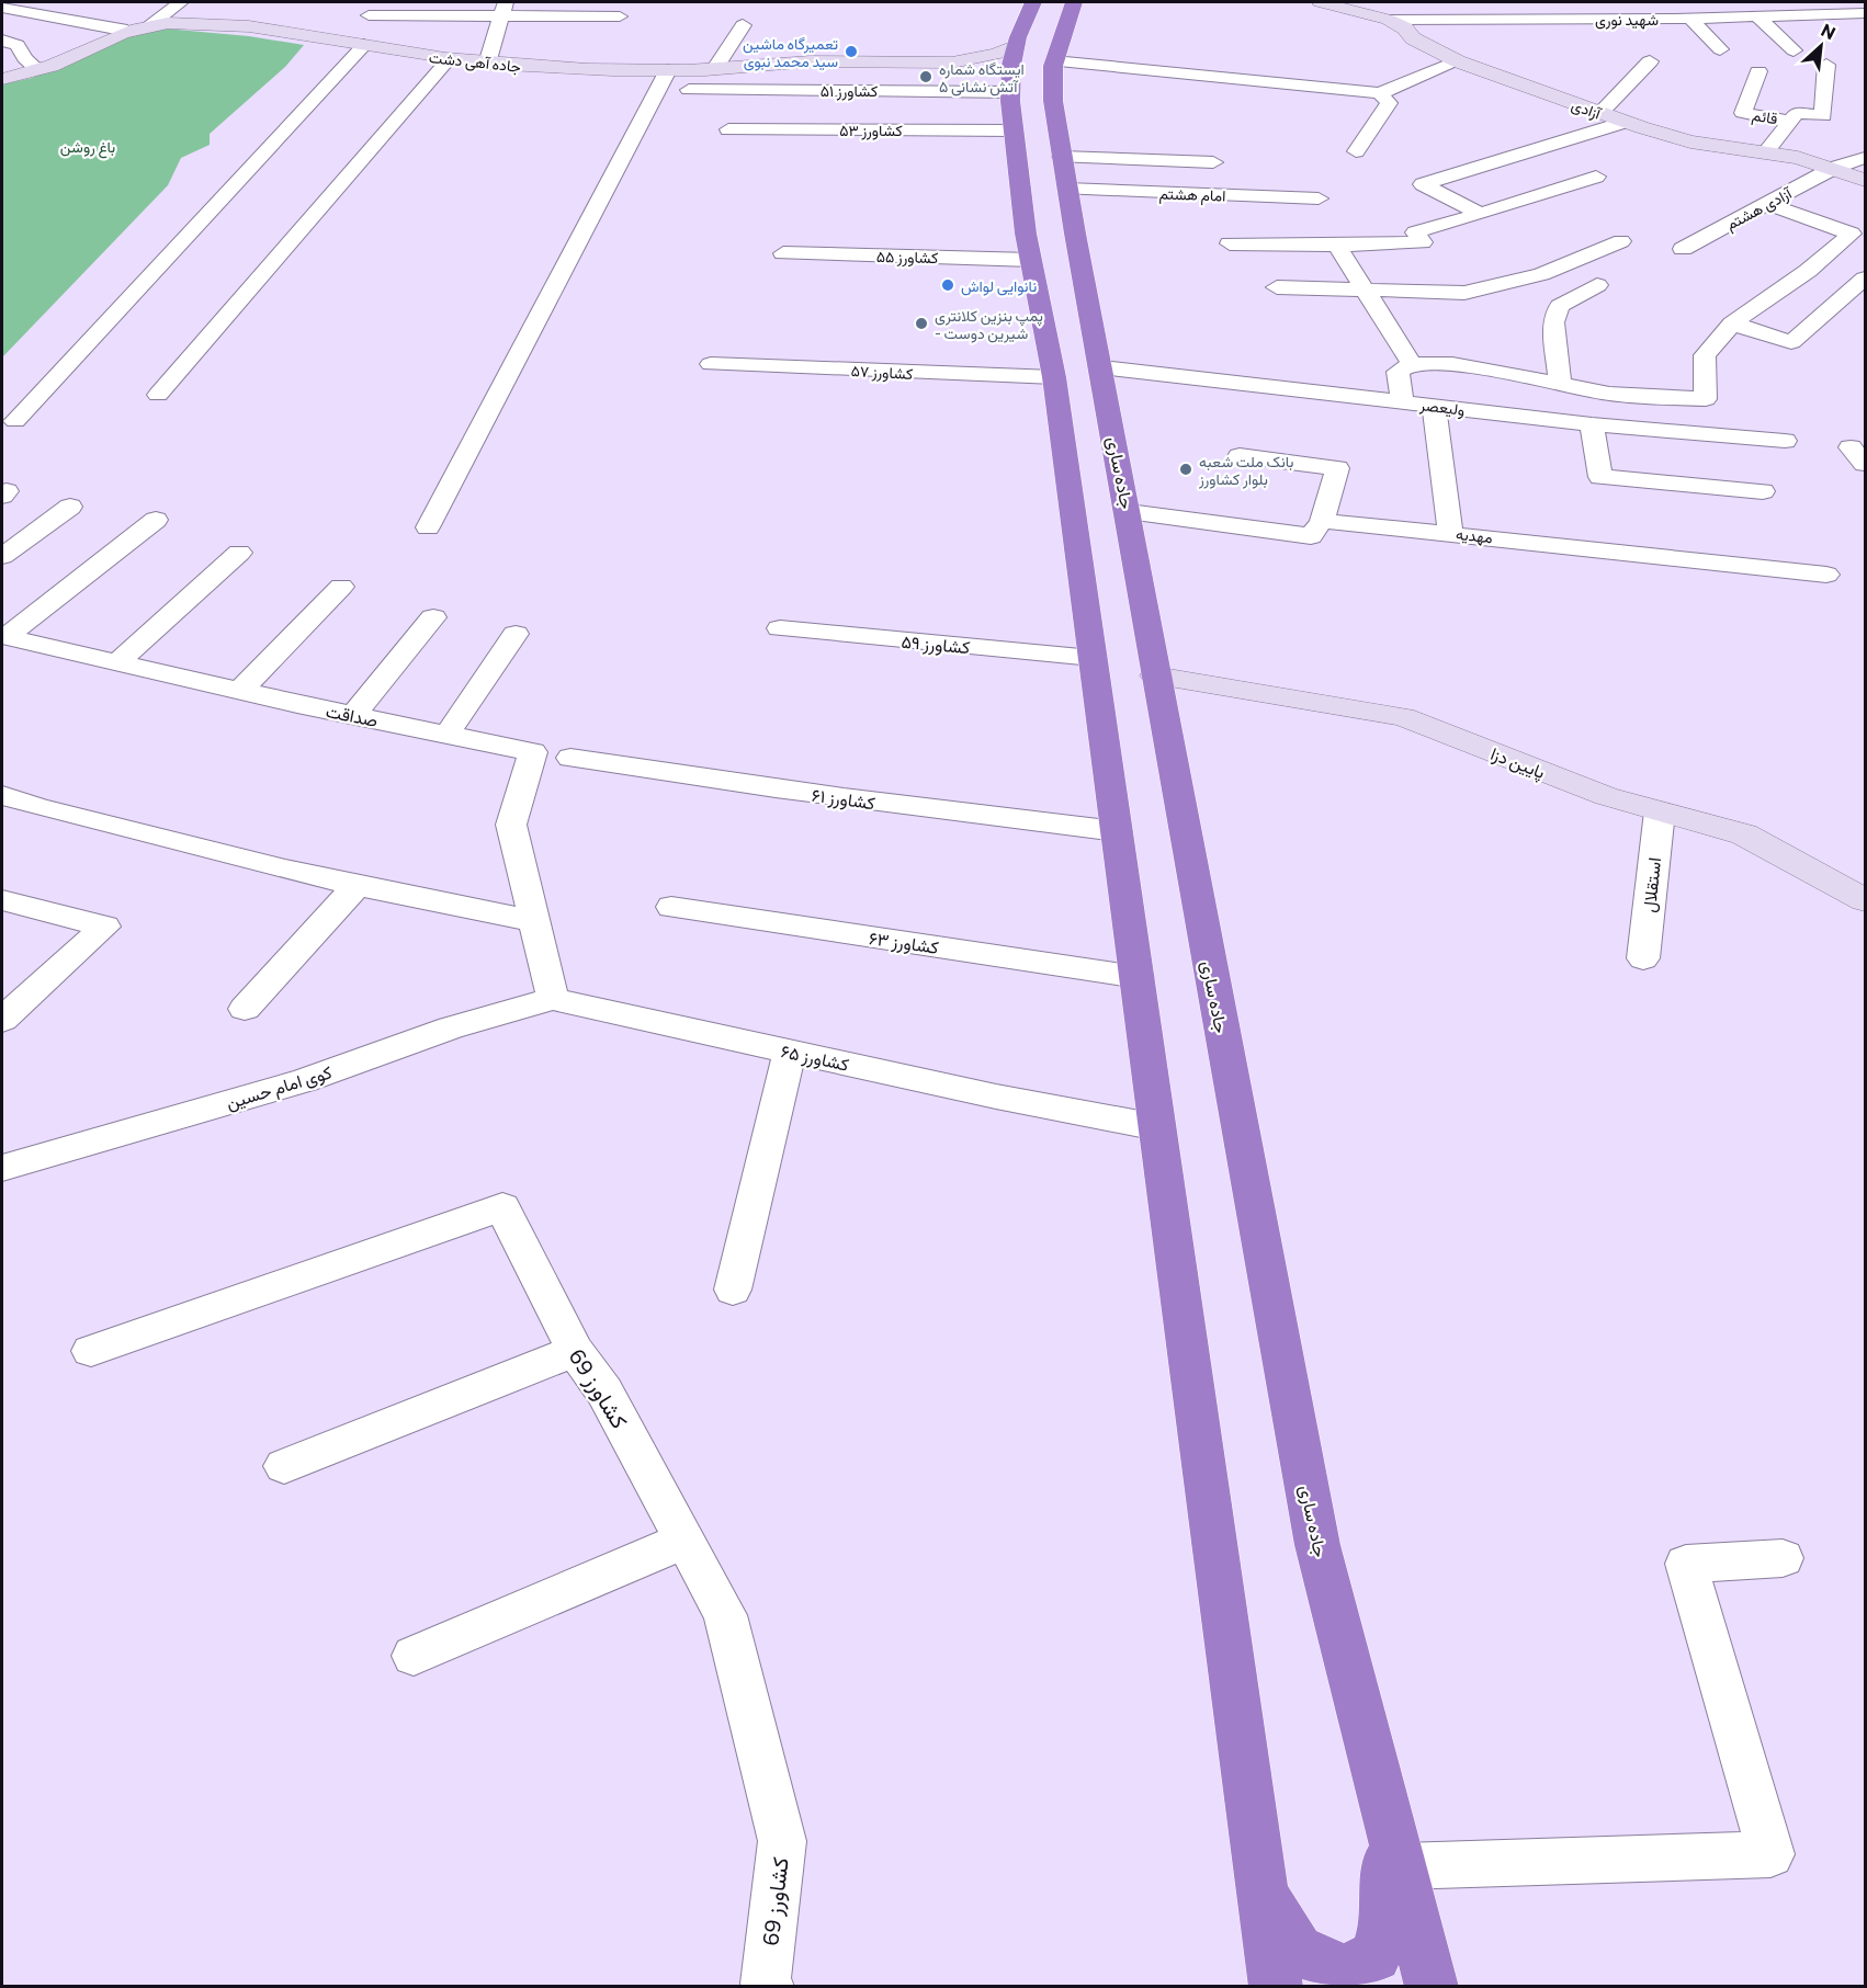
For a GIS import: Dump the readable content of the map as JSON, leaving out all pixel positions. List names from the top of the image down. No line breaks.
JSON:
{"streets":{"highway":["جاده ساری"],"street":["شهید نوری","جاده آهی دشت","کشاورز ۵۱","آزادی","قائم","کشاورز ۵۳","امام هشتم","آزادی هشتم","کشاورز ۵۵","کشاورز ۵۷","ولیعصر","مهدیه","کشاورز ۵۹","صداقت","پایین دزا","کشاورز ۶۱","استقلال","کشاورز ۶۳","کشاورز ۶۵","کوی امام حسین","کشاورز 69"]},"crossings":[["شهید نوری","آزادی"],["آزادی","قائم"],["آزادی","آزادی هشتم"],["امام هشتم","جاده ساری"],["ولیعصر","جاده ساری"],["جاده ساری","پایین دزا"],["پایین دزا","استقلال"],["کشاورز ۶۵","کوی امام حسین"]],"parks":["باغ روشن"],"places":["تعمیرگاه ماشین سید محمد نبوی","ایستگاه شماره ۵ آتش نشانی","نانوایی لواش","پمپ بنزین کلانتری - شیرین دوست","بانک ملت شعبه بلوار کشاورز"],"north":"top right"}
